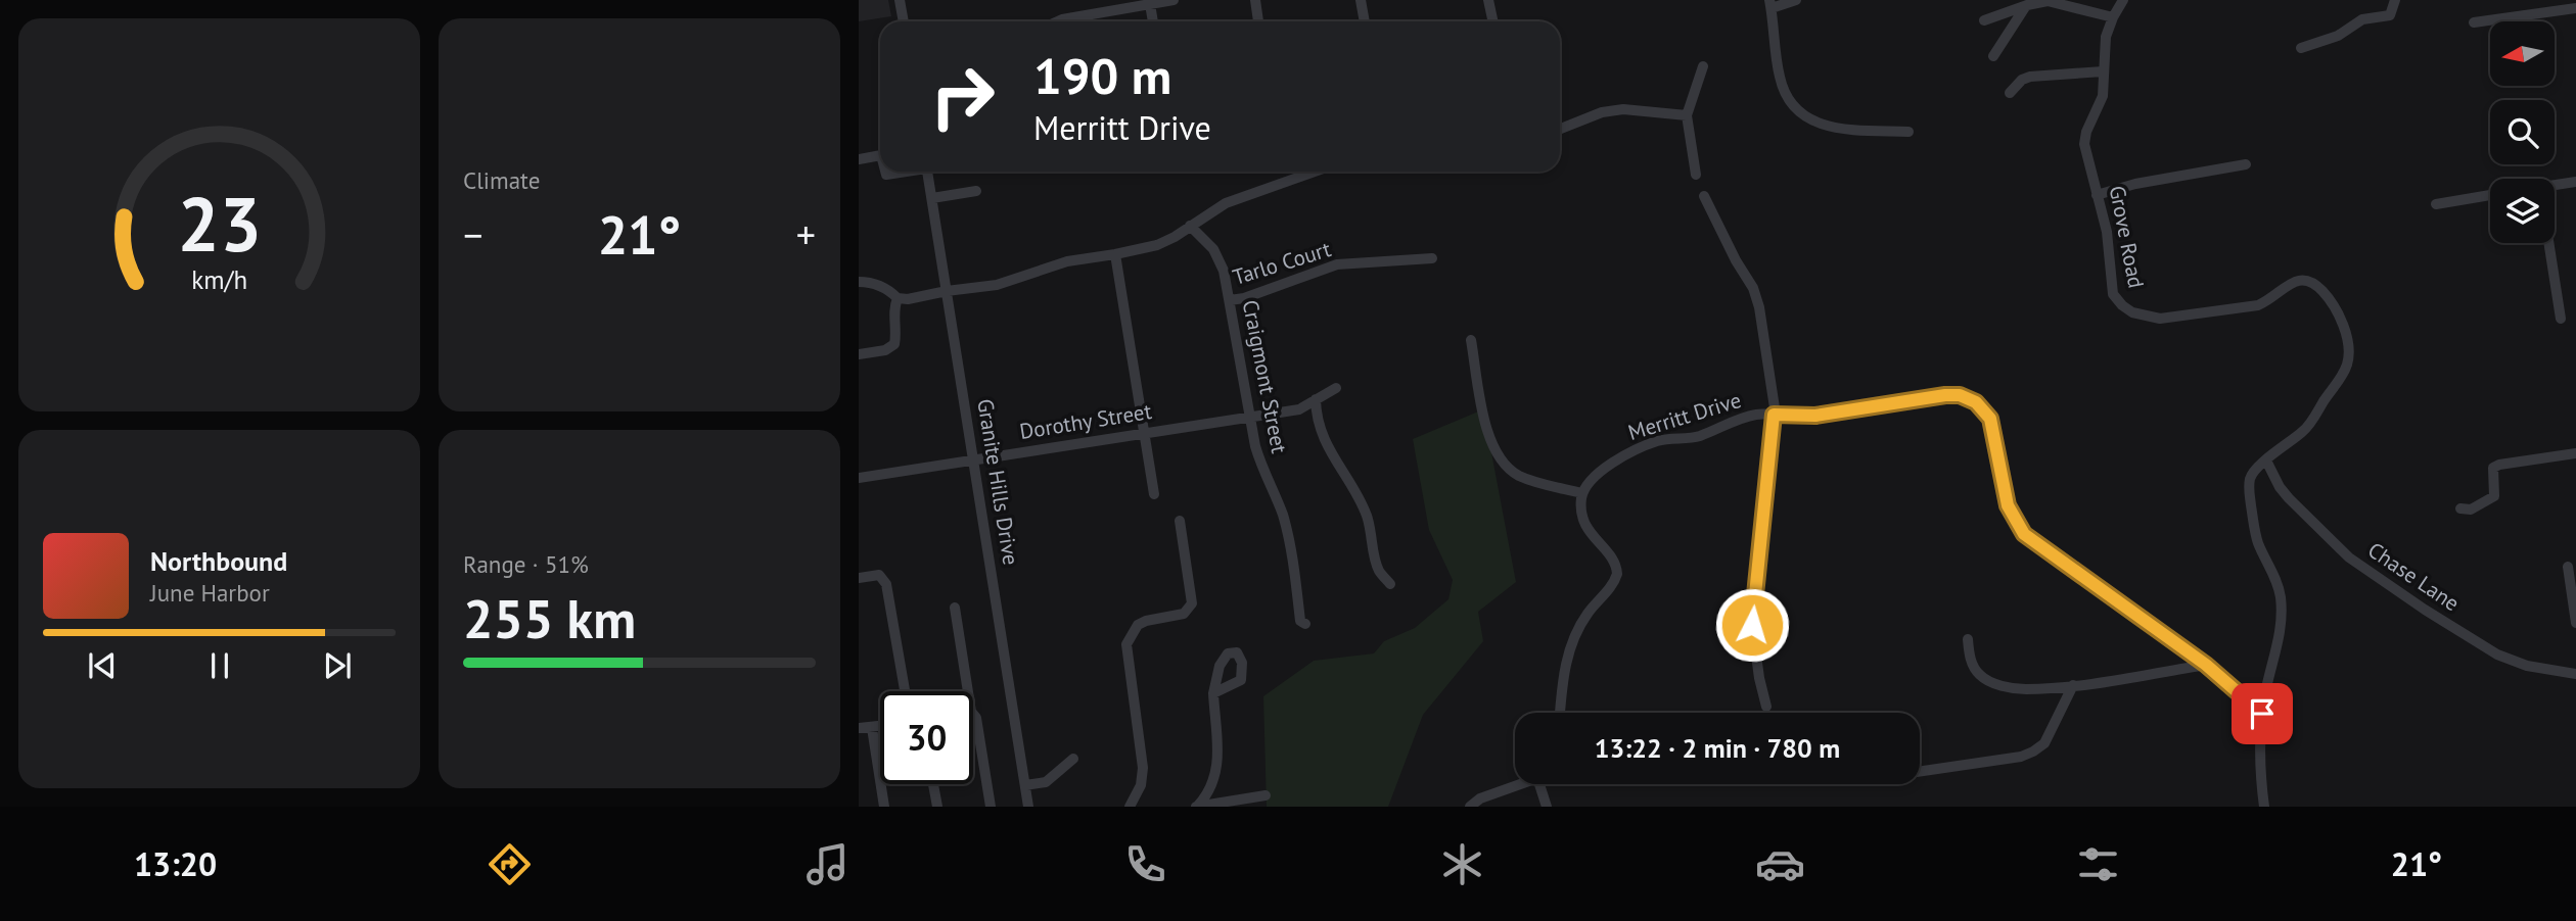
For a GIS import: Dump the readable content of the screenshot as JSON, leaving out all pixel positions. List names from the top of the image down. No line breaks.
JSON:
{"streets":{"street":["Grove Road","Tarlo Court","Craigmont Street","Merritt Drive","Dorothy Street","Granite Hills Drive","Chase Lane"]},"crossings":[["Grove Road","Merritt Drive"],["Grove Road","Chase Lane"],["Tarlo Court","Craigmont Street"],["Craigmont Street","Dorothy Street"],["Dorothy Street","Granite Hills Drive"]],"north":"left","page":{"tile":["Climate",["Range · 51%","255 km"]],"turn":["190 m","Merritt Drive"],"heat":["−","21°","+"],"song":["Northbound","June Harbor"],"limit":"30","trip":"13:22 · 2 min · 780 m","tabs":["13:20","21°"],"gauge":["23","km/h"]}}
